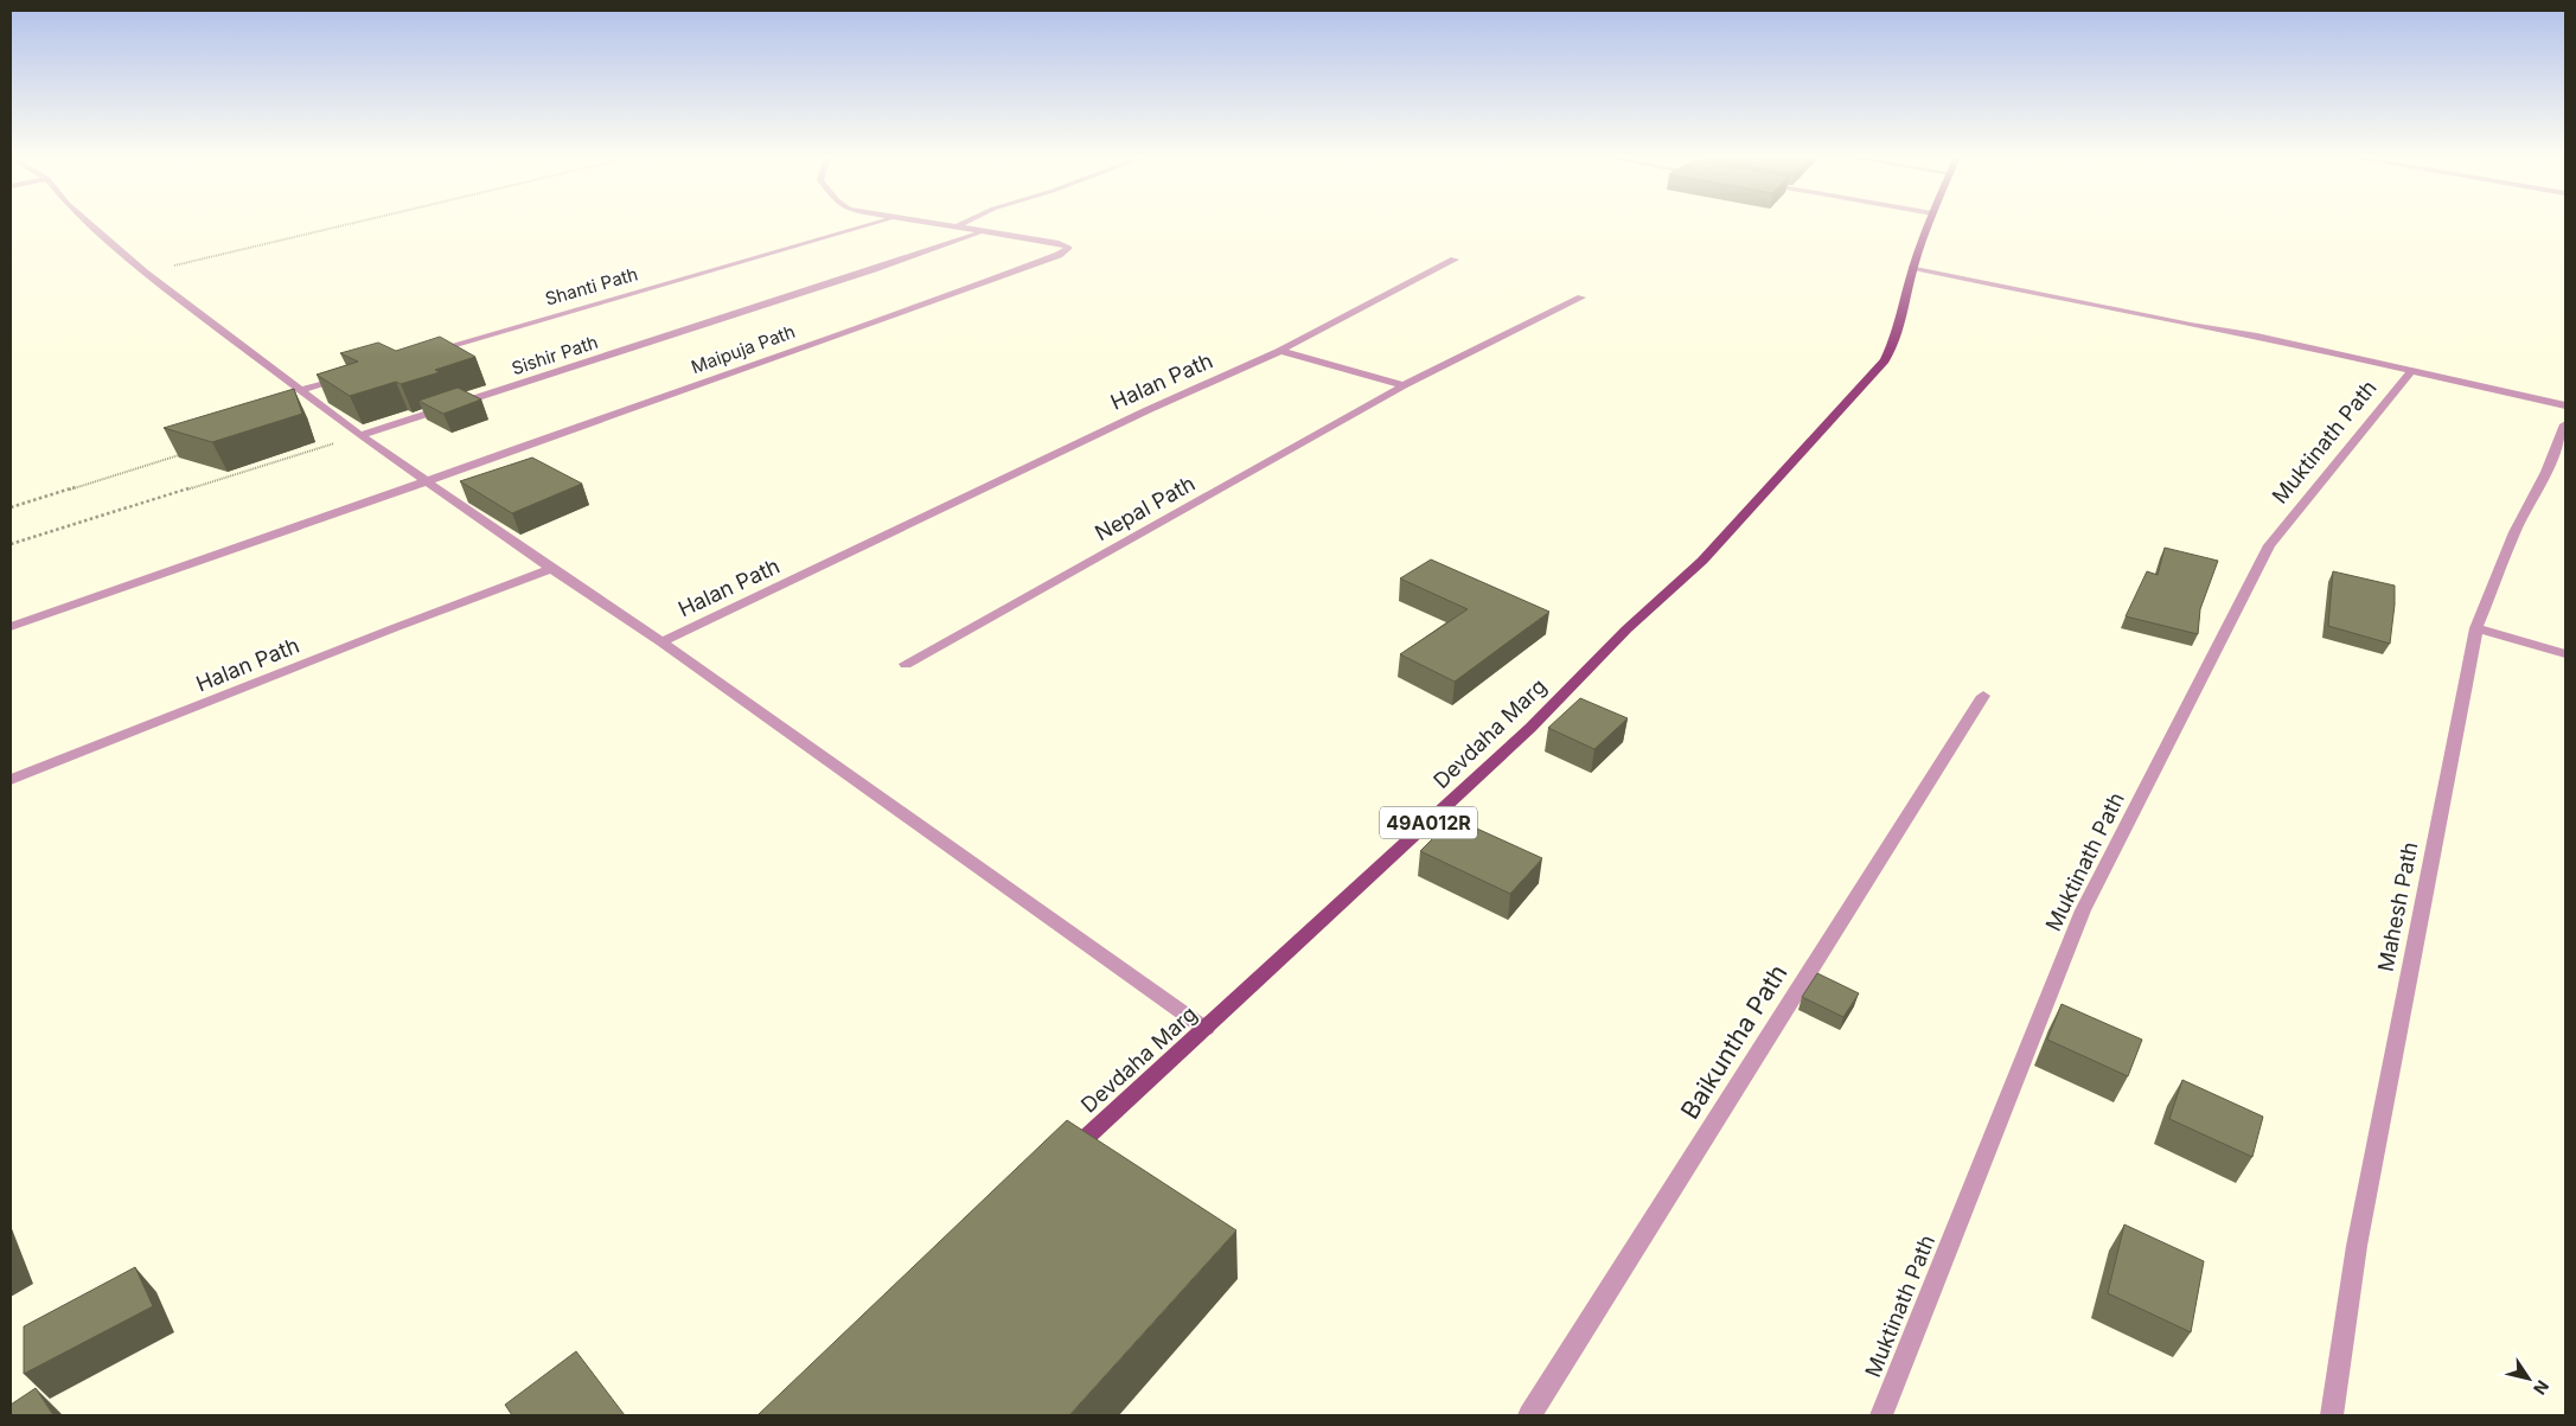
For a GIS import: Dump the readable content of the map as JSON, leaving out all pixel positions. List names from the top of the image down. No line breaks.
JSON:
{"streets":{"main road":["Devdaha Marg","49A012R"],"street":["Shanti Path","Maipuja Path","Sishir Path","Halan Path","Muktinath Path","Nepal Path","Mahesh Path","Baikuntha Path"]},"crossings":[["Maipuja Path","Sishir Path"]],"north":"bottom right"}
